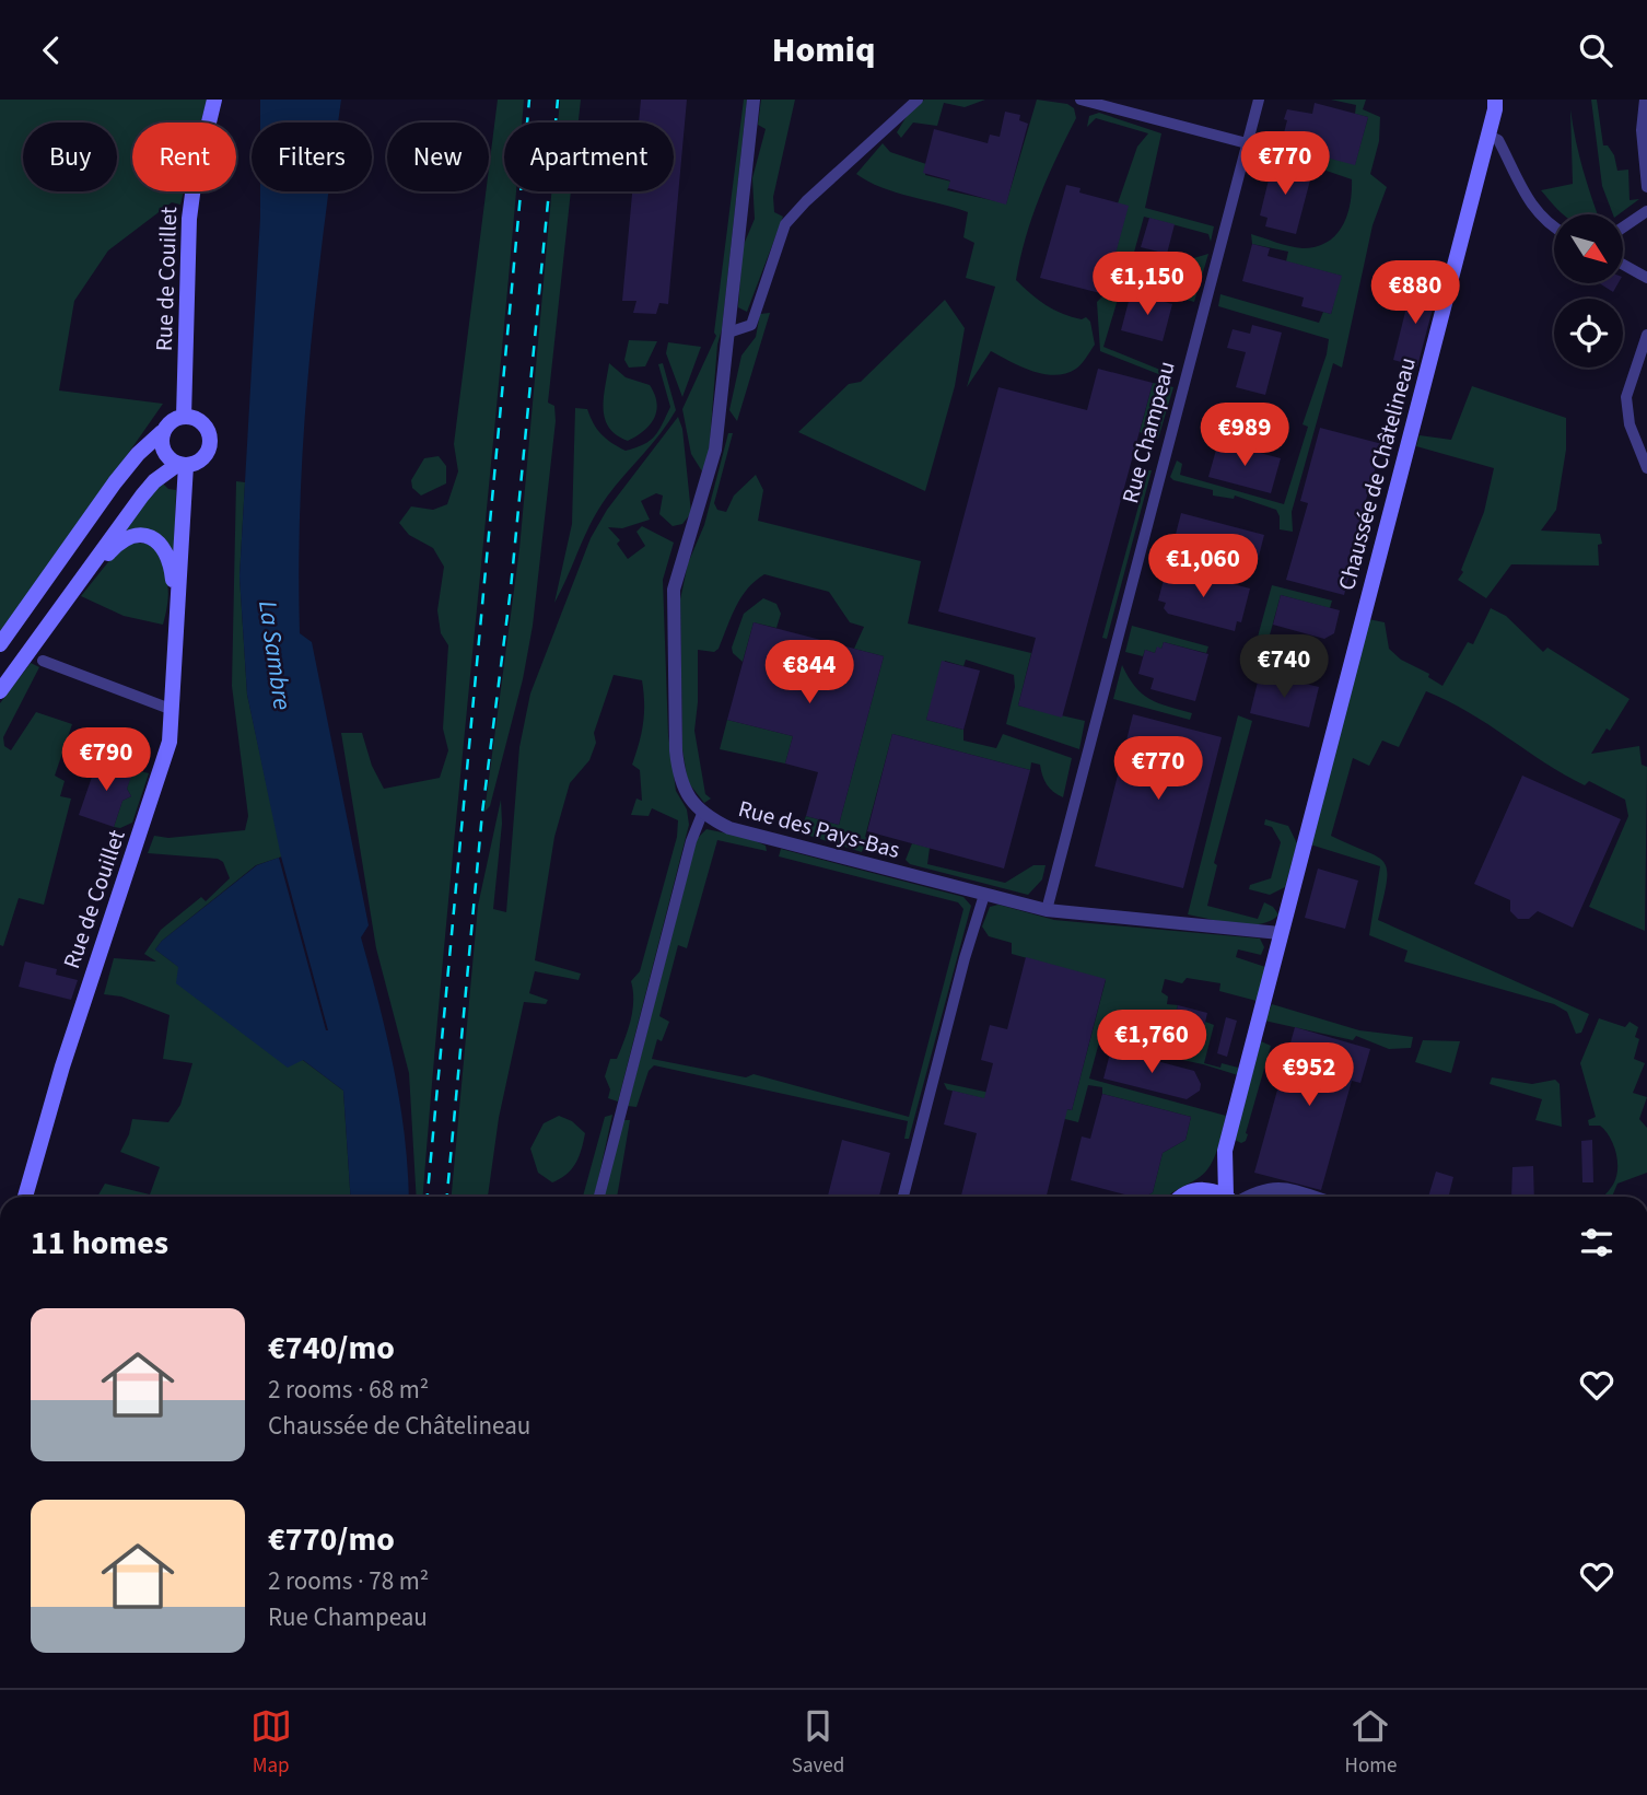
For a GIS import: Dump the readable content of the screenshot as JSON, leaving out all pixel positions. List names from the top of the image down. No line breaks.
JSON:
{"streets":{"main road":["Rue de Couillet","Chaussée de Châtelineau"],"street":["Rue Champeau","Rue des Pays-Bas"]},"crossings":[["Rue Champeau","Rue des Pays-Bas"],["Chaussée de Châtelineau","Rue des Pays-Bas"]],"water":["La Sambre"],"north":"bottom right","page":{"header":"Homiq","chip":["Buy","Rent","Filters","New","Apartment"],"price":["€770","€1,150","€880","€989","€1,060","€740","€844","€790","€770","€1,760","€952"],"heading":"11 homes","list":[{"name":"€740/mo","note":"2 rooms · 68 m² · Chaussée de Châtelineau"},{"name":"€770/mo","note":"2 rooms · 78 m² · Rue Champeau"}],"tabs":["Map","Saved","Home"]}}
